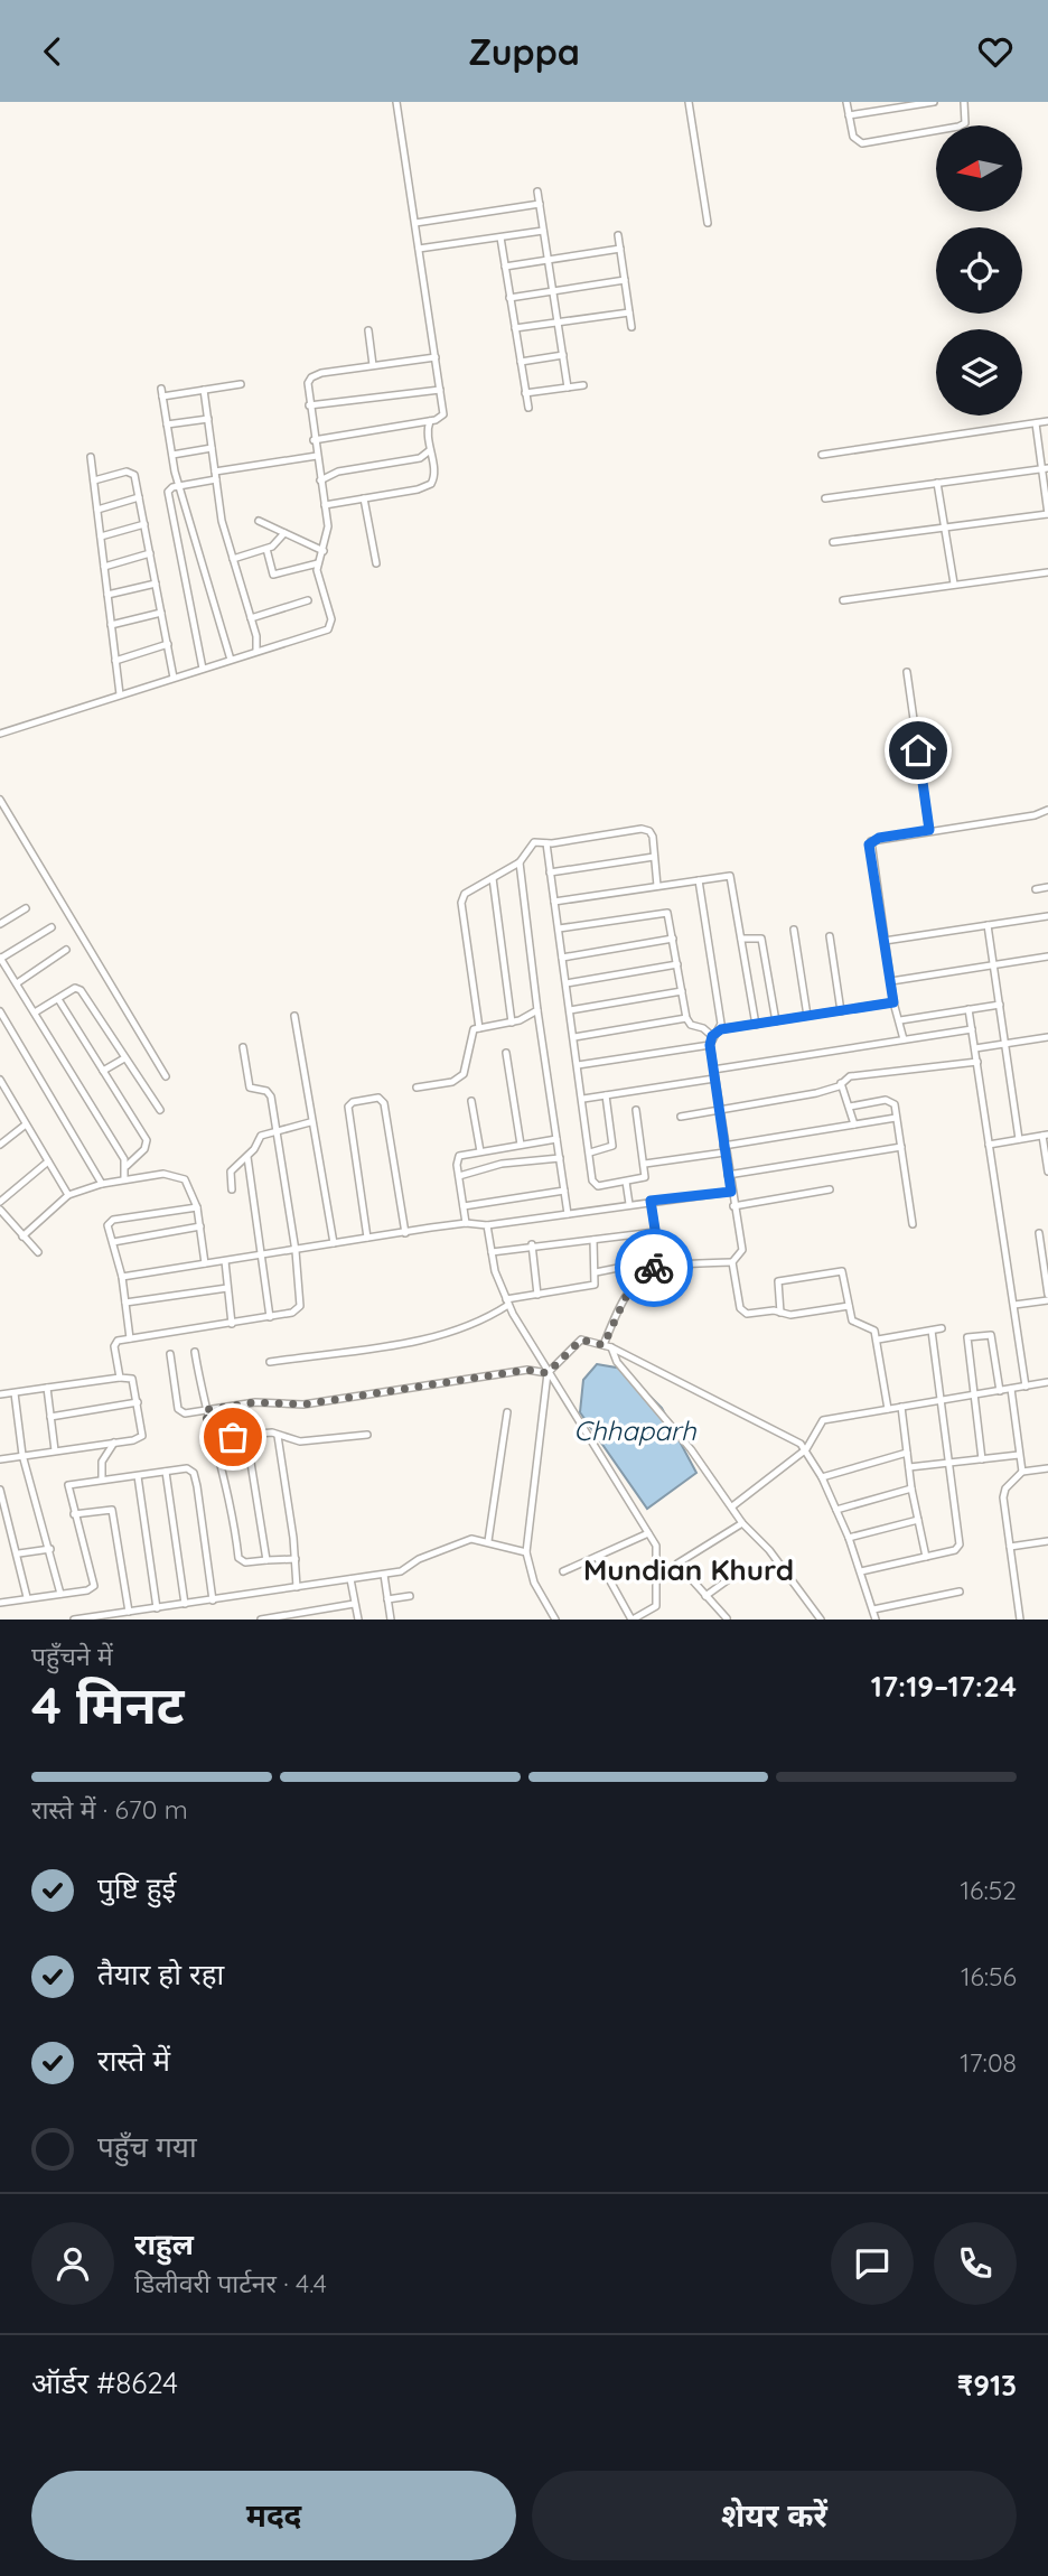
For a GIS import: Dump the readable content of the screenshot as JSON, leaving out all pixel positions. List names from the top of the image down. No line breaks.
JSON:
{"districts":["Mundian Khurd"],"water":["Chhaparh"],"north":"left","page":{"header":"Zuppa","heading":["4 मिनट","पहुँचने में","17:19–17:24"],"panel":["राहुल","डिलीवरी पार्टनर · 4.4","ऑर्डर #8624","₹913"],"bar":"रास्ते में · 670 m","list":[["पुष्टि हुई","16:52"],["तैयार हो रहा","16:56"],["रास्ते में","17:08"],"पहुँच गया"],"buttons":["मदद","शेयर करें"]}}
